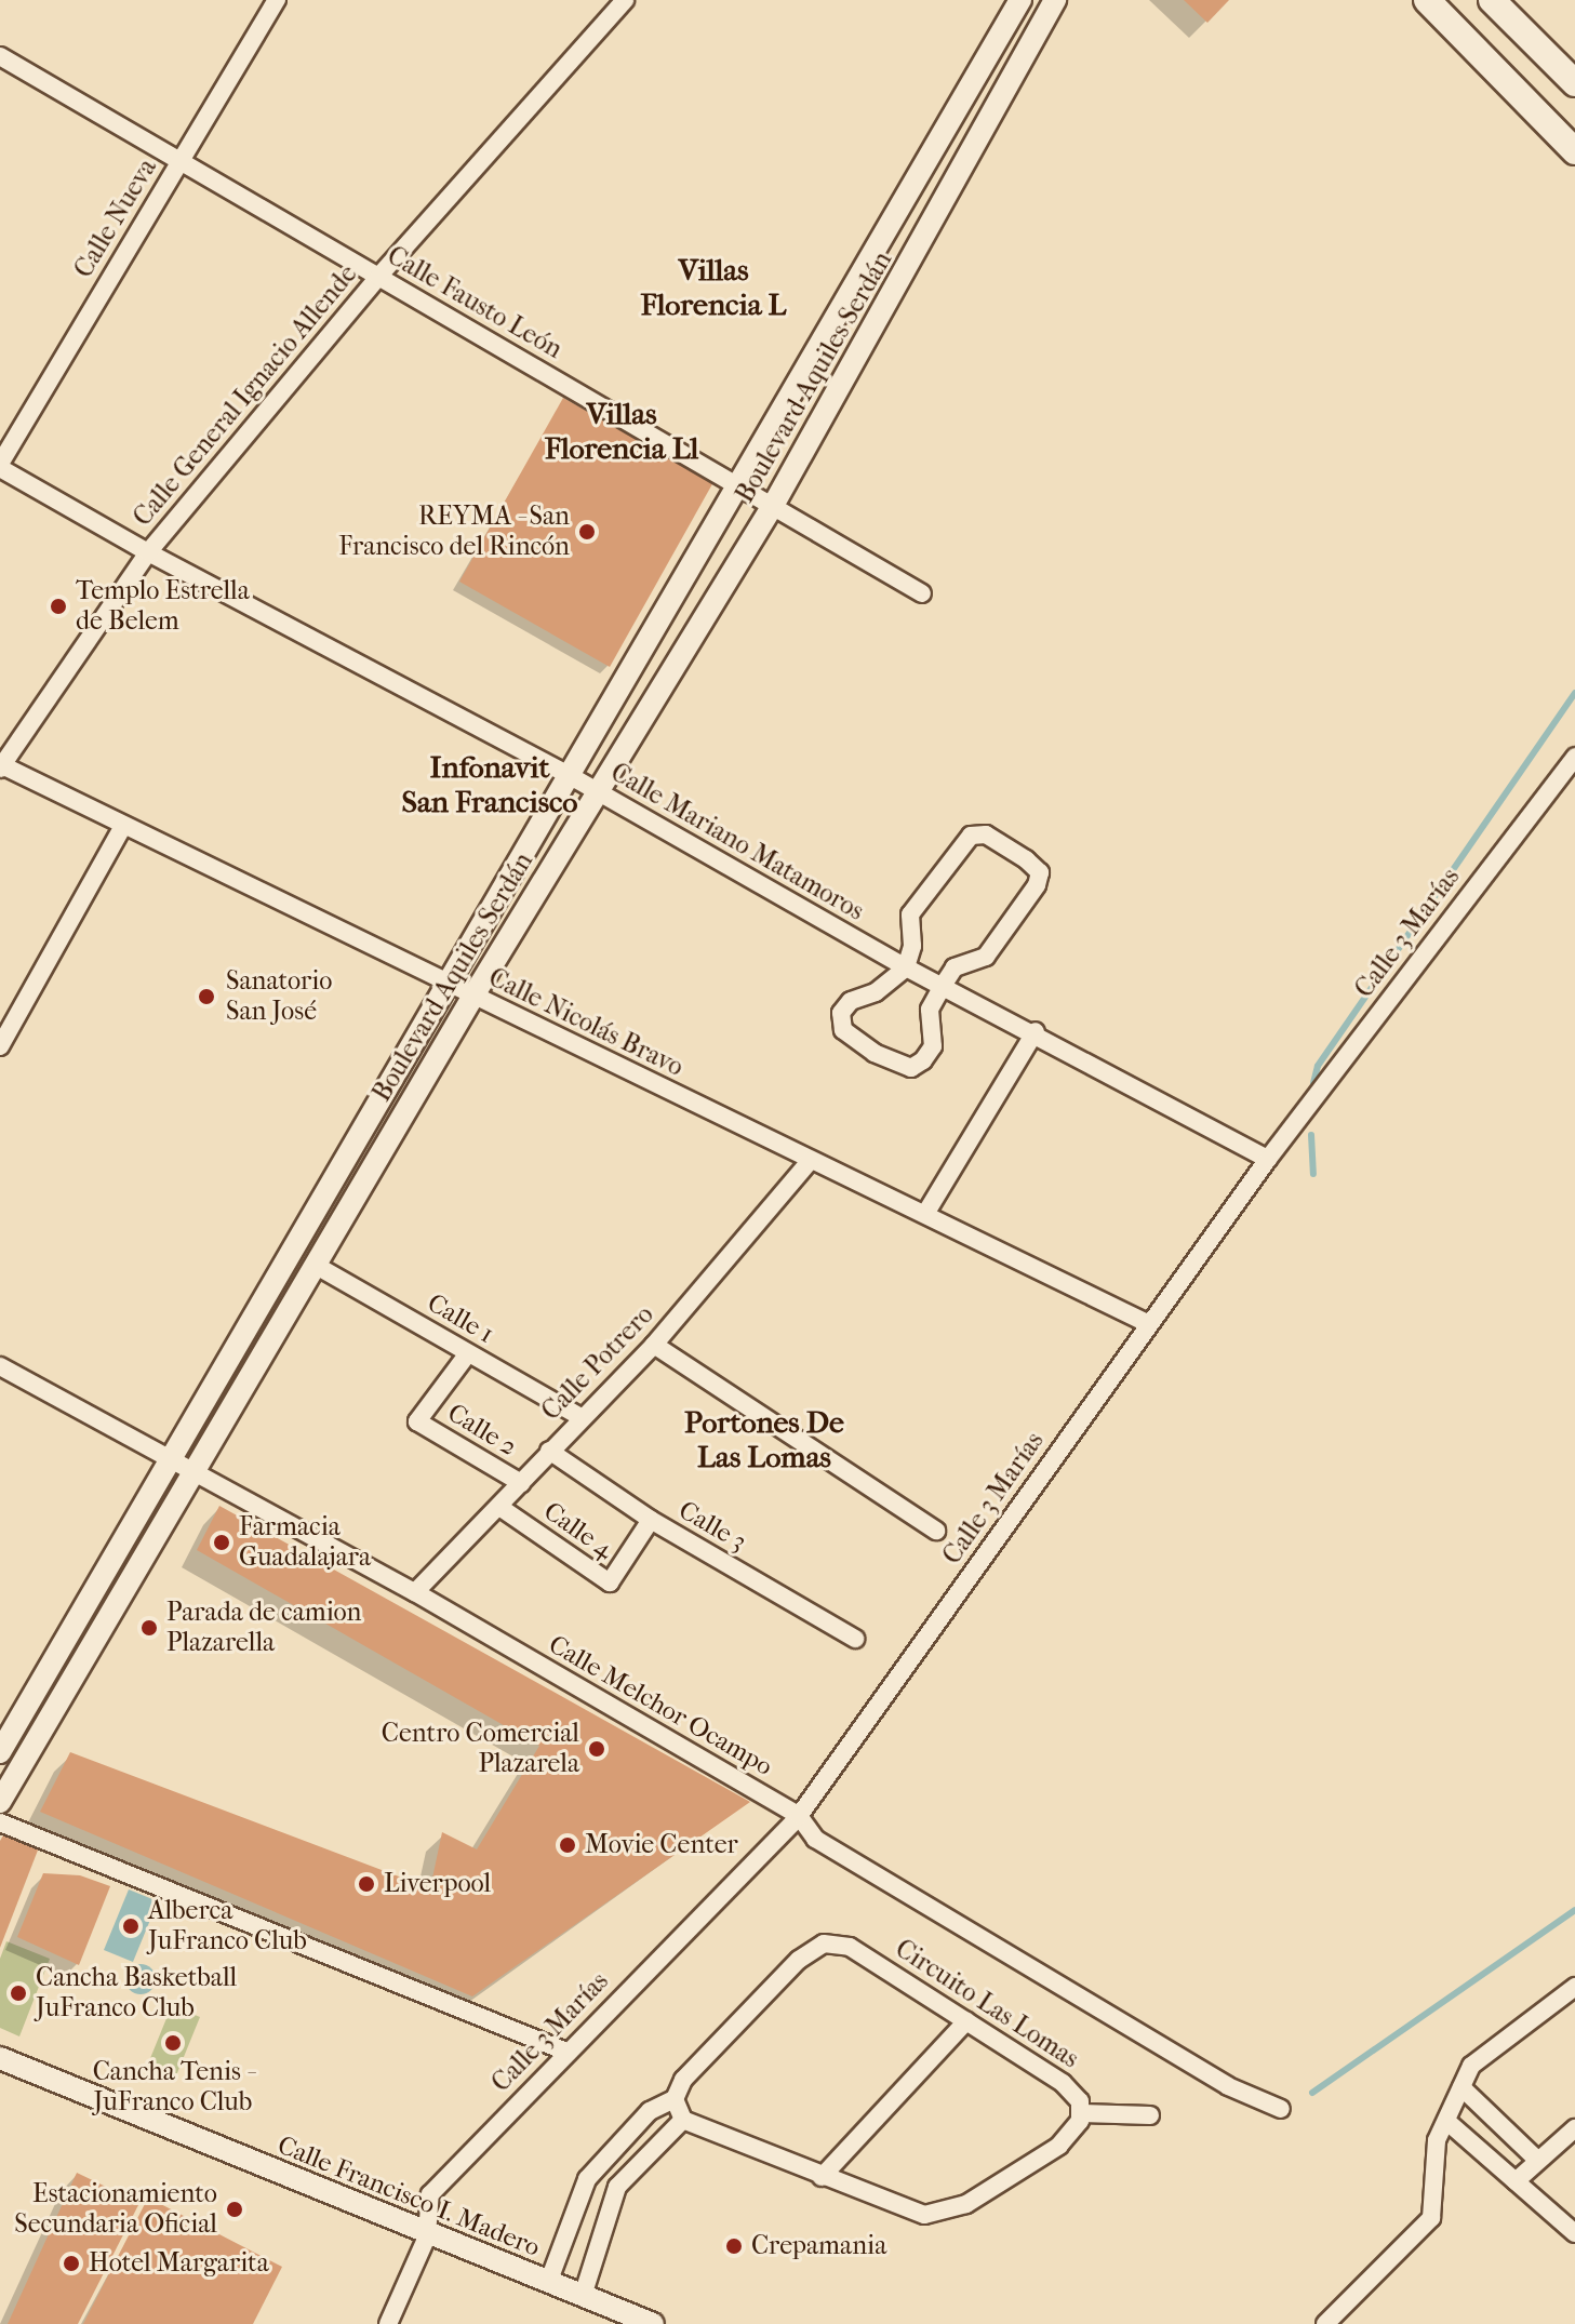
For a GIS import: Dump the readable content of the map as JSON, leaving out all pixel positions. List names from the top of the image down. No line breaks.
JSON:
{"streets":{"street":["Calle Nueva","Calle Fausto León","Boulevard Aquiles Serdán","Calle General Ignacio Allende","Calle Mariano Matamoros","Calle 3 Marías","Calle Nicolás Bravo","Calle 1","Calle Potrero","Calle 2","Calle 3","Calle 4","Calle Melchor Ocampo","Circuito Las Lomas","Calle Francisco I. Madero"]},"crossings":[["Calle Nueva","Calle Fausto León"],["Calle Nueva","Calle Mariano Matamoros"],["Calle Fausto León","Boulevard Aquiles Serdán"],["Calle Fausto León","Calle General Ignacio Allende"],["Boulevard Aquiles Serdán","Calle Mariano Matamoros"],["Boulevard Aquiles Serdán","Calle Nicolás Bravo"],["Boulevard Aquiles Serdán","Calle 1"],["Boulevard Aquiles Serdán","Calle Melchor Ocampo"],["Calle General Ignacio Allende","Calle Mariano Matamoros"],["Calle General Ignacio Allende","Calle Nicolás Bravo"],["Calle Mariano Matamoros","Calle 3 Marías"],["Calle 3 Marías","Calle Nicolás Bravo"],["Calle 3 Marías","Calle Melchor Ocampo"],["Calle 3 Marías","Calle Francisco I. Madero"],["Calle Nicolás Bravo","Calle Potrero"],["Calle 1","Calle Potrero"],["Calle 1","Calle 2"],["Calle Potrero","Calle 2"],["Calle Potrero","Calle 3"],["Calle Potrero","Calle 4"],["Calle Potrero","Calle Melchor Ocampo"],["Calle 3","Calle 4"],["Circuito Las Lomas","Calle Francisco I. Madero"]],"districts":["Villas Florencia L","Villas Florencia Ll","Infonavit San Francisco","Portones De Las Lomas"],"places":["REYMA - San Francisco del Rincón","Templo Estrella de Belem","Sanatorio San José","Farmacia Guadalajara","Parada de camion Plazarella","Centro Comercial Plazarela","Movie Center","Liverpool","Alberca JuFranco Club","Cancha Basketball JuFranco Club","Cancha Tenis - JuFranco Club","Estacionamiento Secundaria Oficial","Crepamania","Hotel Margarita"]}
